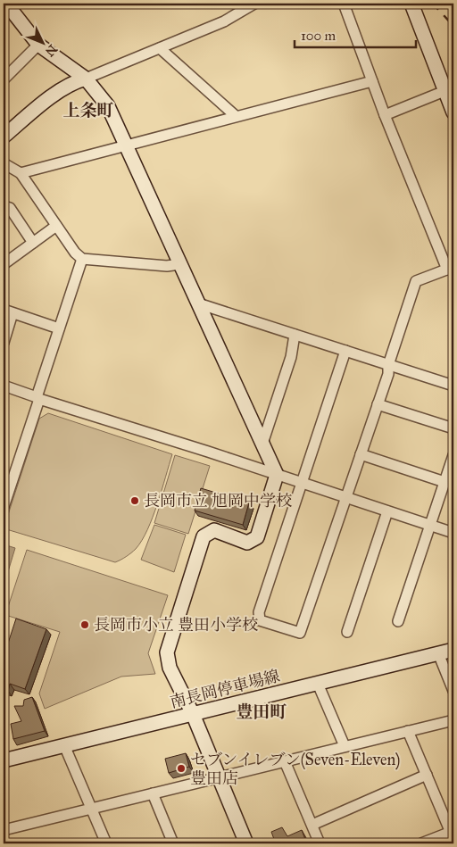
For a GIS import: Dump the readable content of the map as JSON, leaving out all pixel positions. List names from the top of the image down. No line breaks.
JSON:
{"streets":{"street":["南長岡停車場線"]},"districts":["上条町","豊田町"],"places":["長岡市立 旭岡中学校","長岡市小立 豊田小学校","セブンイレブン(Seven-Eleven) 豊田店"],"scale_bar":"100 m","north":"bottom right"}
